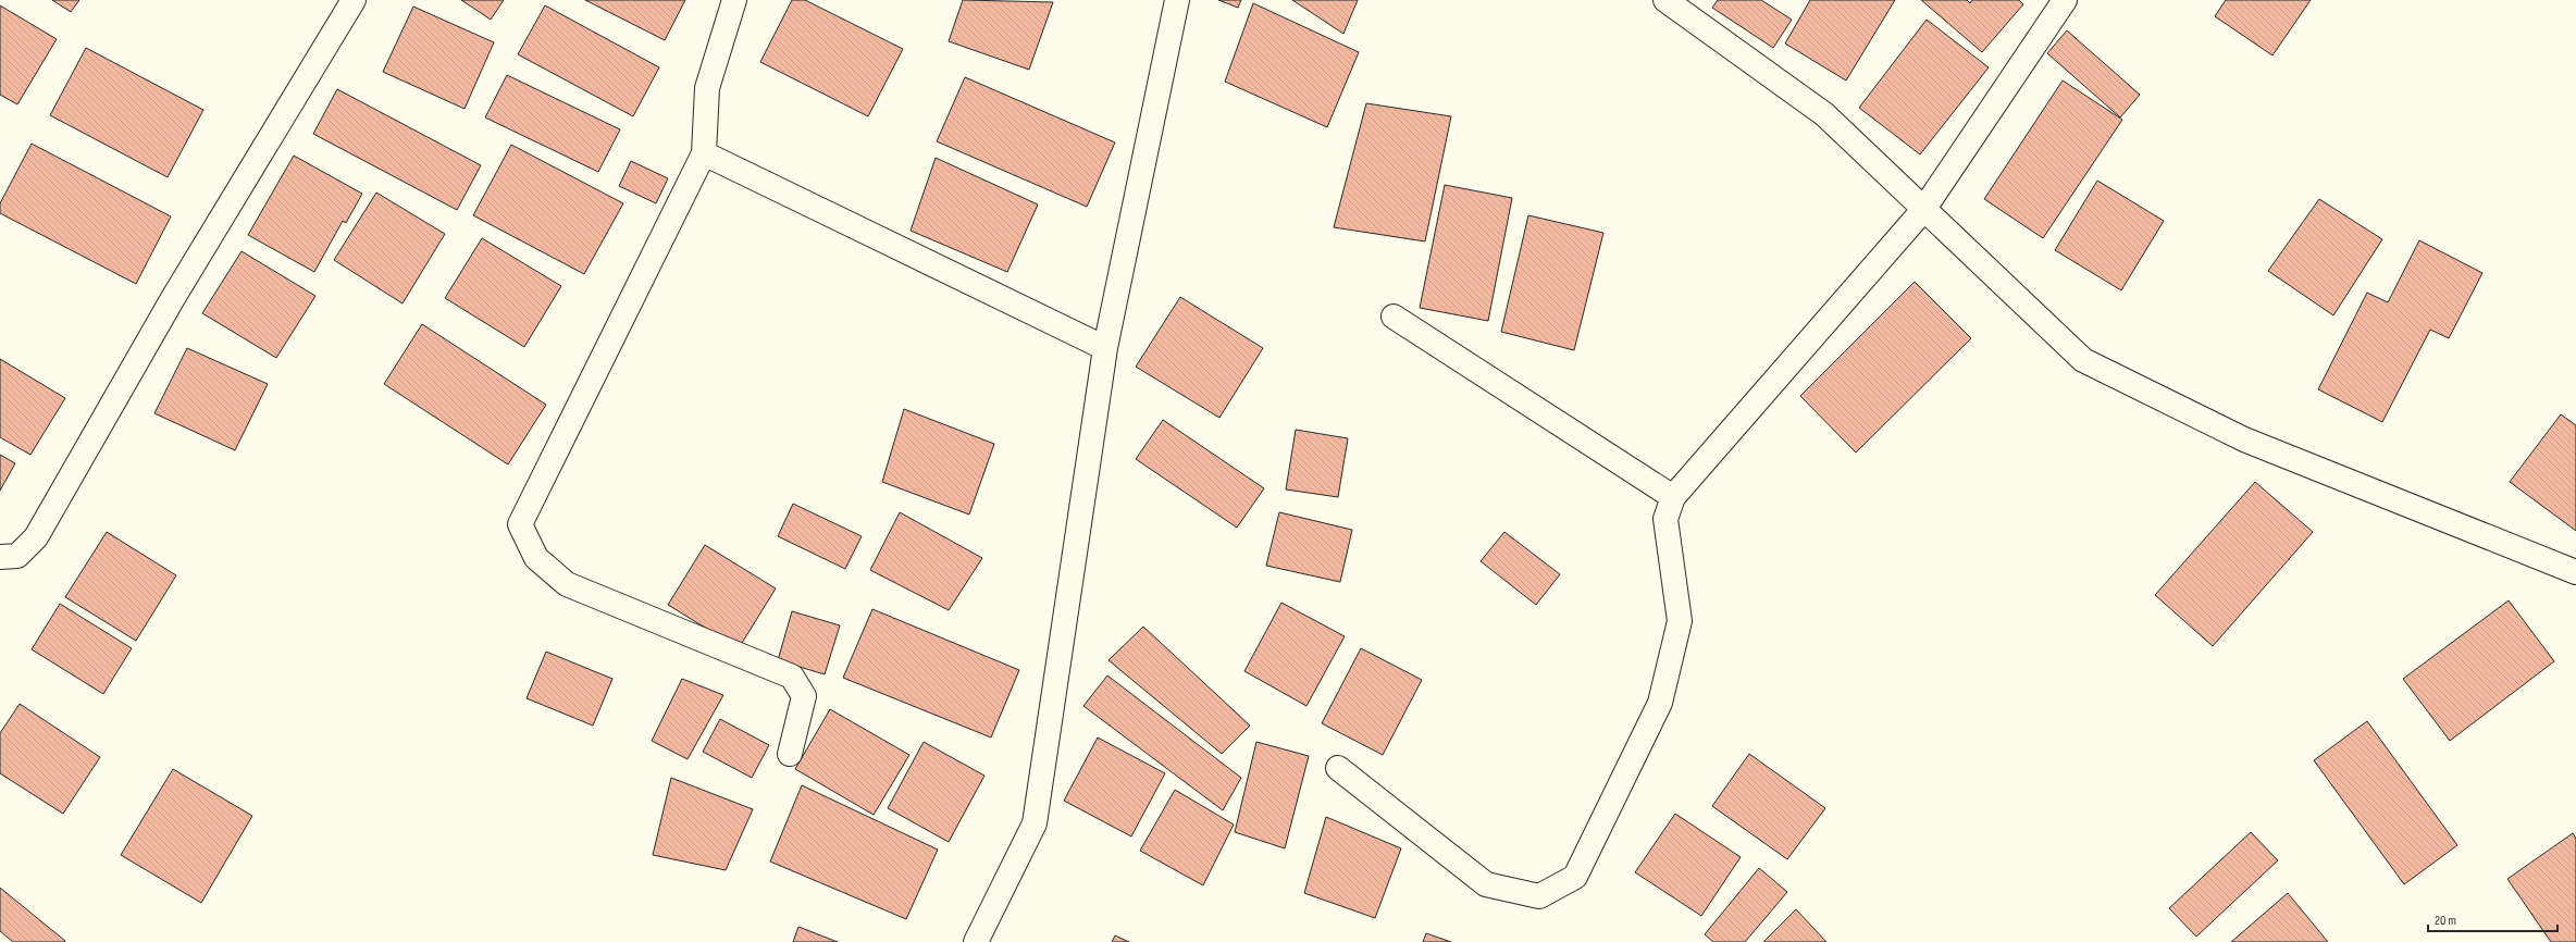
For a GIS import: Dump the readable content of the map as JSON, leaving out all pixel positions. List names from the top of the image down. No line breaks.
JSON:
{"scale_bar":"20 m"}
